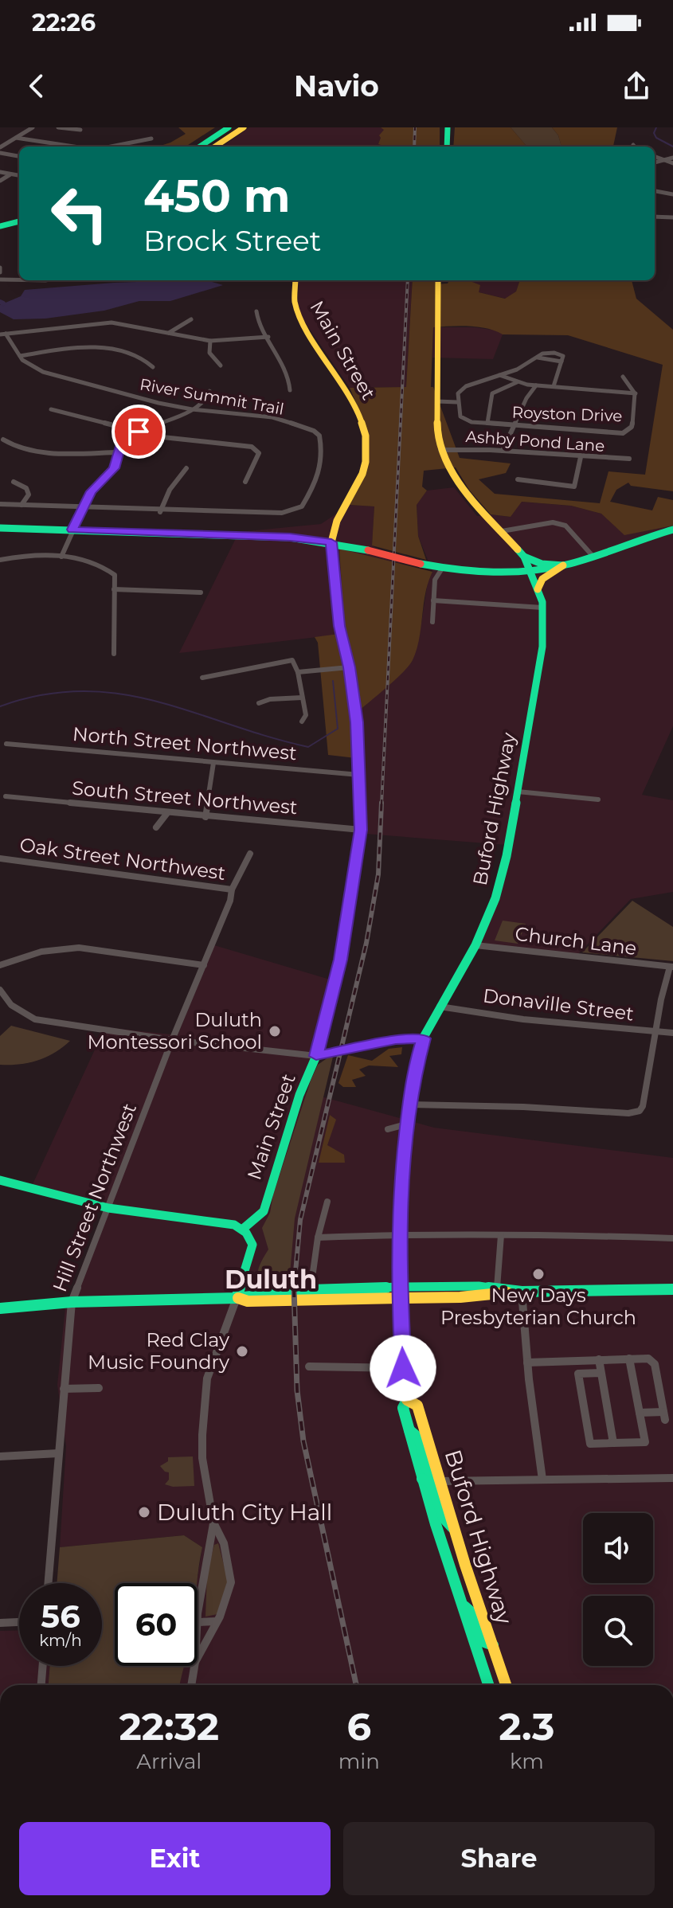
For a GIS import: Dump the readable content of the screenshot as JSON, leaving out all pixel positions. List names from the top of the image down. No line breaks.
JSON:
{"streets":{"main road":["Main Street","Buford Highway"],"street":["River Summit Trail","Royston Drive","Ashby Pond Lane","North Street Northwest","South Street Northwest","Oak Street Northwest","Church Lane","Donaville Street","Hill Street Northwest"]},"crossings":[["Main Street","North Street Northwest"],["Main Street","South Street Northwest"],["Ashby Pond Lane","Buford Highway"],["Buford Highway","Church Lane"],["Buford Highway","Donaville Street"],["Oak Street Northwest","Hill Street Northwest"]],"districts":["Duluth"],"places":["Duluth Montessori School","New Days Presbyterian Church","Red Clay Music Foundry","Duluth City Hall"],"page":{"status":"22:26","header":"Navio","turn":["450 m","Brock Street"],"speed":"56 km/h","limit":"60","eta":["22:32","Arrival","6","min","2.3","km"],"buttons":["Exit","Share"]}}
